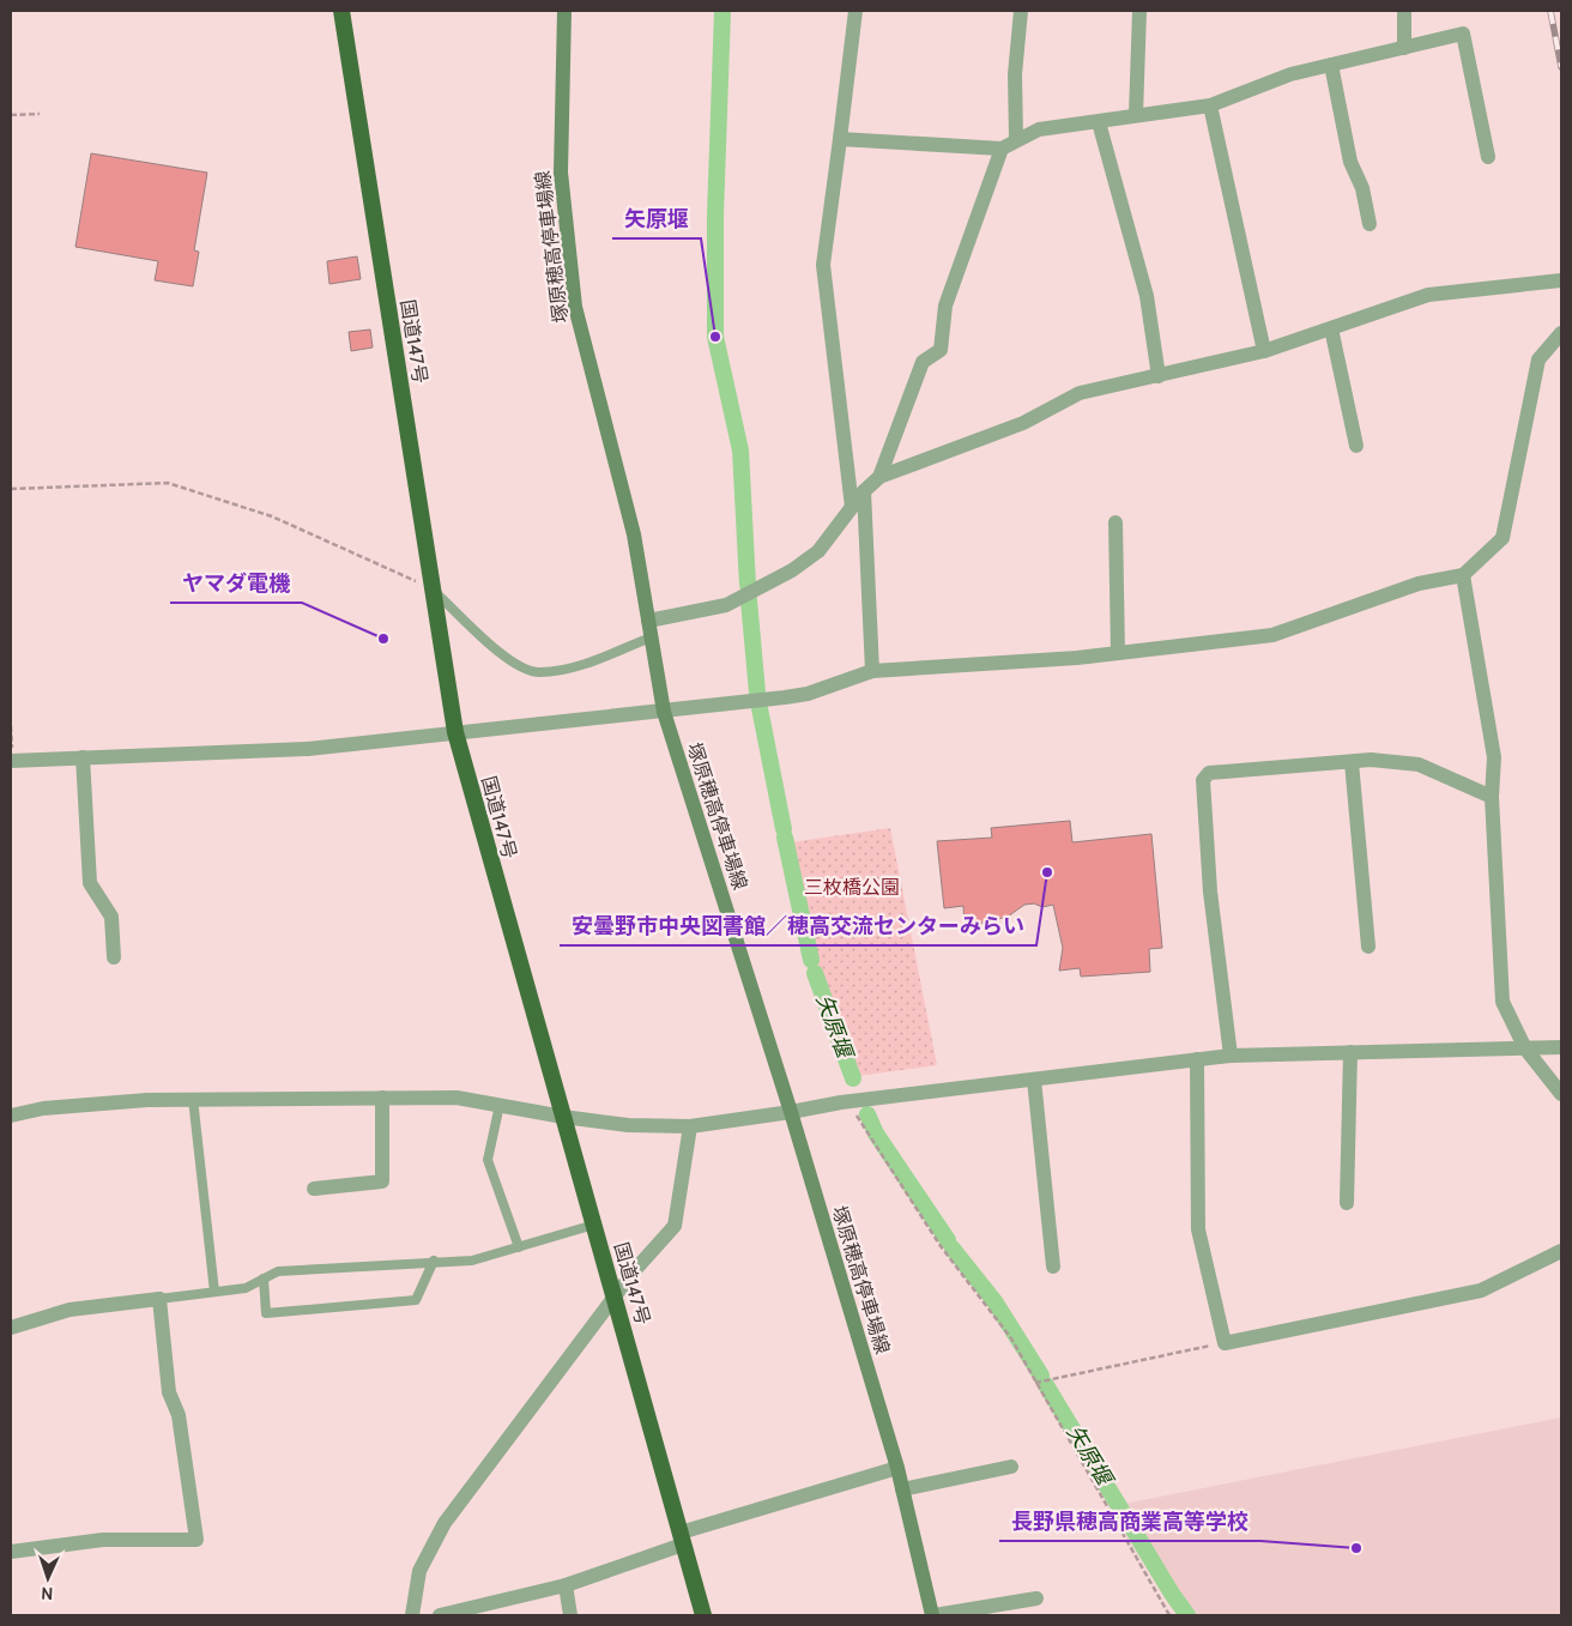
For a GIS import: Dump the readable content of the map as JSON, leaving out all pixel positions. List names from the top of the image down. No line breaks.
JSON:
{"streets":{"highway":["国道147号"],"main road":["塚原穂高停車場線"]},"water":["矢原堰"],"parks":["三枚橋公園"],"places":["矢原堰","ヤマダ電機","安曇野市中央図書館／穂高交流センターみらい","長野県穂高商業高等学校"],"north":"bottom"}
